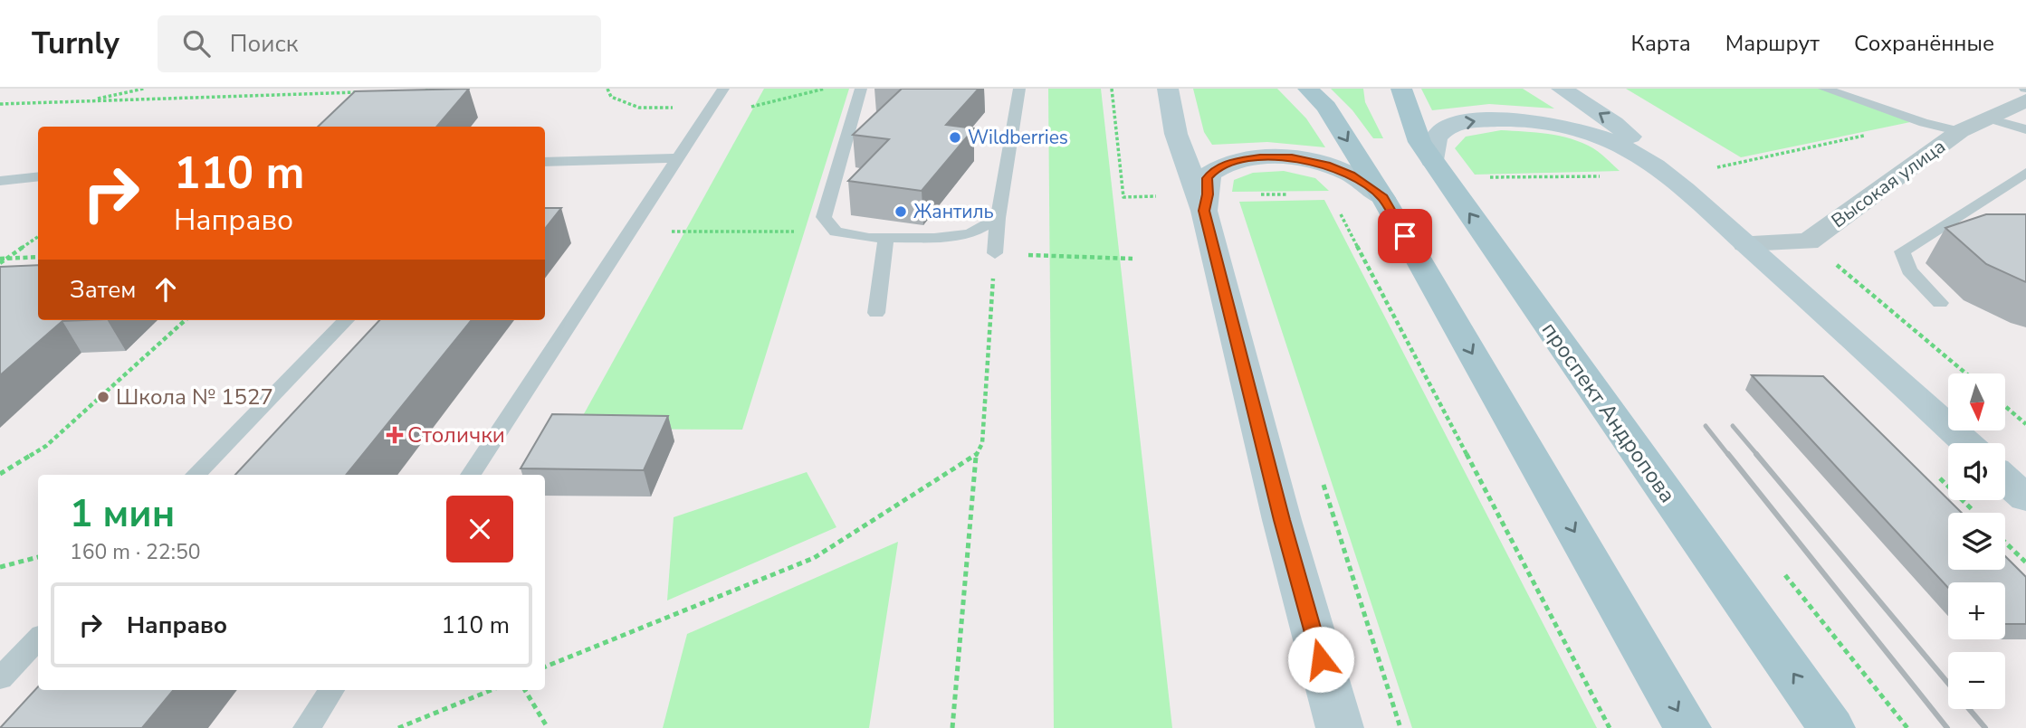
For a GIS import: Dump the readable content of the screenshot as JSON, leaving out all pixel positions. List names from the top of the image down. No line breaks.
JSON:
{"streets":{"main road":["проспект Андропова"],"street":["Высокая улица"]},"places":{"other":["Wildberries","Жантиль","Школа № 1527"],"health":["Столички"]},"north":"bottom","page":{"header":"Turnly","search":"Поиск","nav":["Карта","Маршрут","Сохранённые"],"turn":["110 m","Направо"],"then":"Затем","map_buttons":["+","−"],"heading":["1 мин","160 m · 22:50"],"list":[{"name":"Направо","value":"110 m"}]}}
